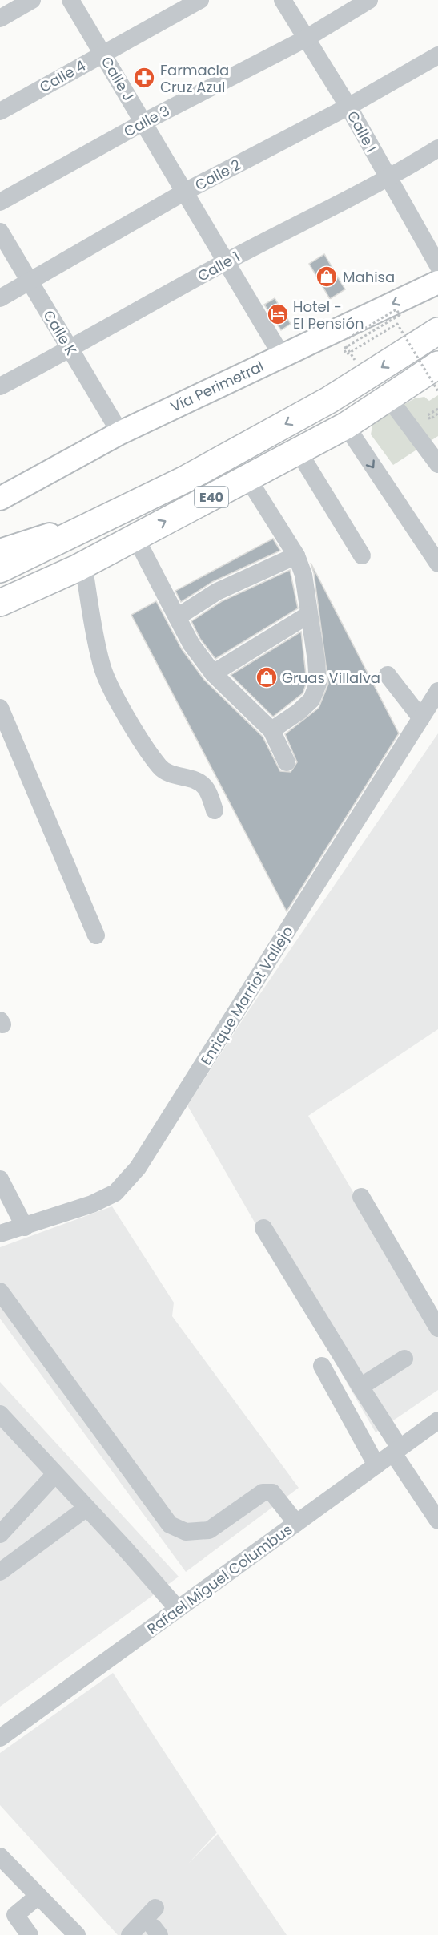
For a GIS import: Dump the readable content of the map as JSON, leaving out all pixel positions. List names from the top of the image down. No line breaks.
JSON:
{"streets":{"highway":["E40"],"main road":["Vía Perimetral"],"street":["Calle 4","Calle J","Calle 3","Calle I","Calle 2","Calle 1","Calle K","Enrique Marriot Vallejo","Rafael Miguel Columbus"]},"crossings":[["Calle 4","Calle J"],["Calle J","Calle 3"],["Calle J","Calle 2"],["Calle J","Calle 1"],["Calle J","Vía Perimetral"],["Calle 3","Calle I"],["Calle I","Calle 2"],["Calle I","Calle 1"],["Calle 2","Calle K"],["Calle 1","Calle K"],["Calle K","Vía Perimetral"]],"places":{"pharmacy":["Farmacia Cruz Azul"],"shop":["Mahisa","Gruas Villalva"],"hotel":["Hotel - El Pensión"]}}
